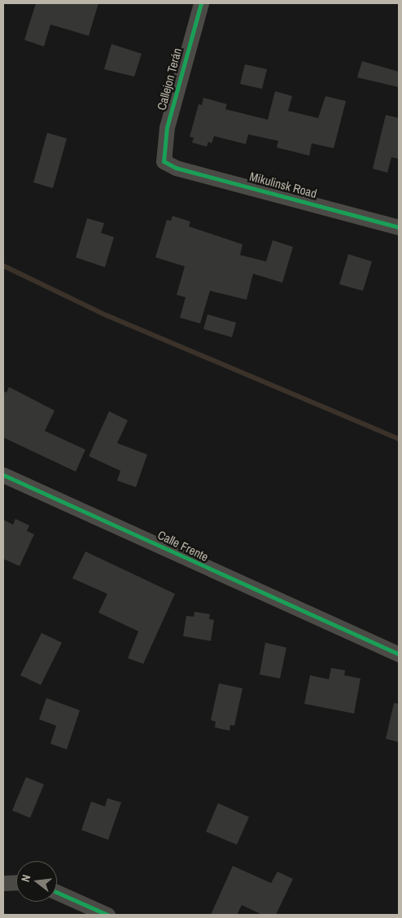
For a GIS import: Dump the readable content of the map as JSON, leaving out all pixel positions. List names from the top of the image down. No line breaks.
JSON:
{"streets":{"street":["Callejon Terán","Mikulinsk Road","Calle Frente"]},"crossings":[["Callejon Terán","Mikulinsk Road"]],"north":"left"}
